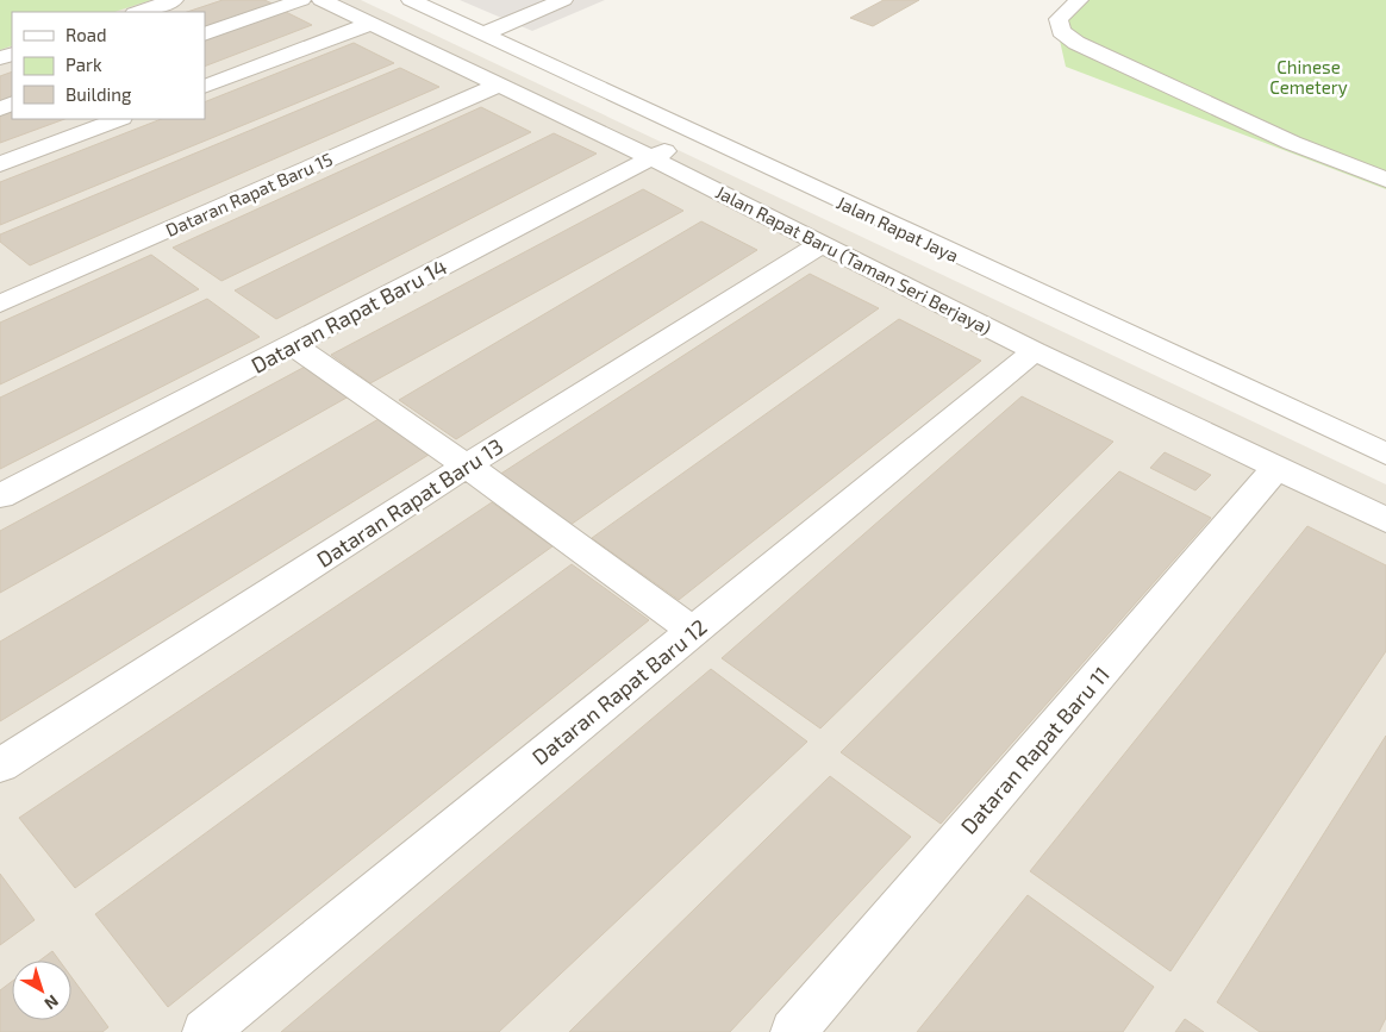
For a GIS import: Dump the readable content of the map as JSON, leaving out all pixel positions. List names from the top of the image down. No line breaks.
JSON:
{"streets":{"street":["Dataran Rapat Baru 15","Jalan Rapat Jaya","Jalan Rapat Baru (Taman Seri Berjaya)","Dataran Rapat Baru 14","Dataran Rapat Baru 13","Dataran Rapat Baru 12","Dataran Rapat Baru 11"]},"crossings":[["Dataran Rapat Baru 15","Jalan Rapat Baru (Taman Seri Berjaya)"],["Jalan Rapat Jaya","Dataran Rapat Baru 14"],["Jalan Rapat Baru (Taman Seri Berjaya)","Dataran Rapat Baru 14"],["Jalan Rapat Baru (Taman Seri Berjaya)","Dataran Rapat Baru 13"],["Jalan Rapat Baru (Taman Seri Berjaya)","Dataran Rapat Baru 12"],["Jalan Rapat Baru (Taman Seri Berjaya)","Dataran Rapat Baru 11"]],"parks":["Chinese Cemetery"],"legend":["Road","Park","Building"],"north":"bottom right"}
